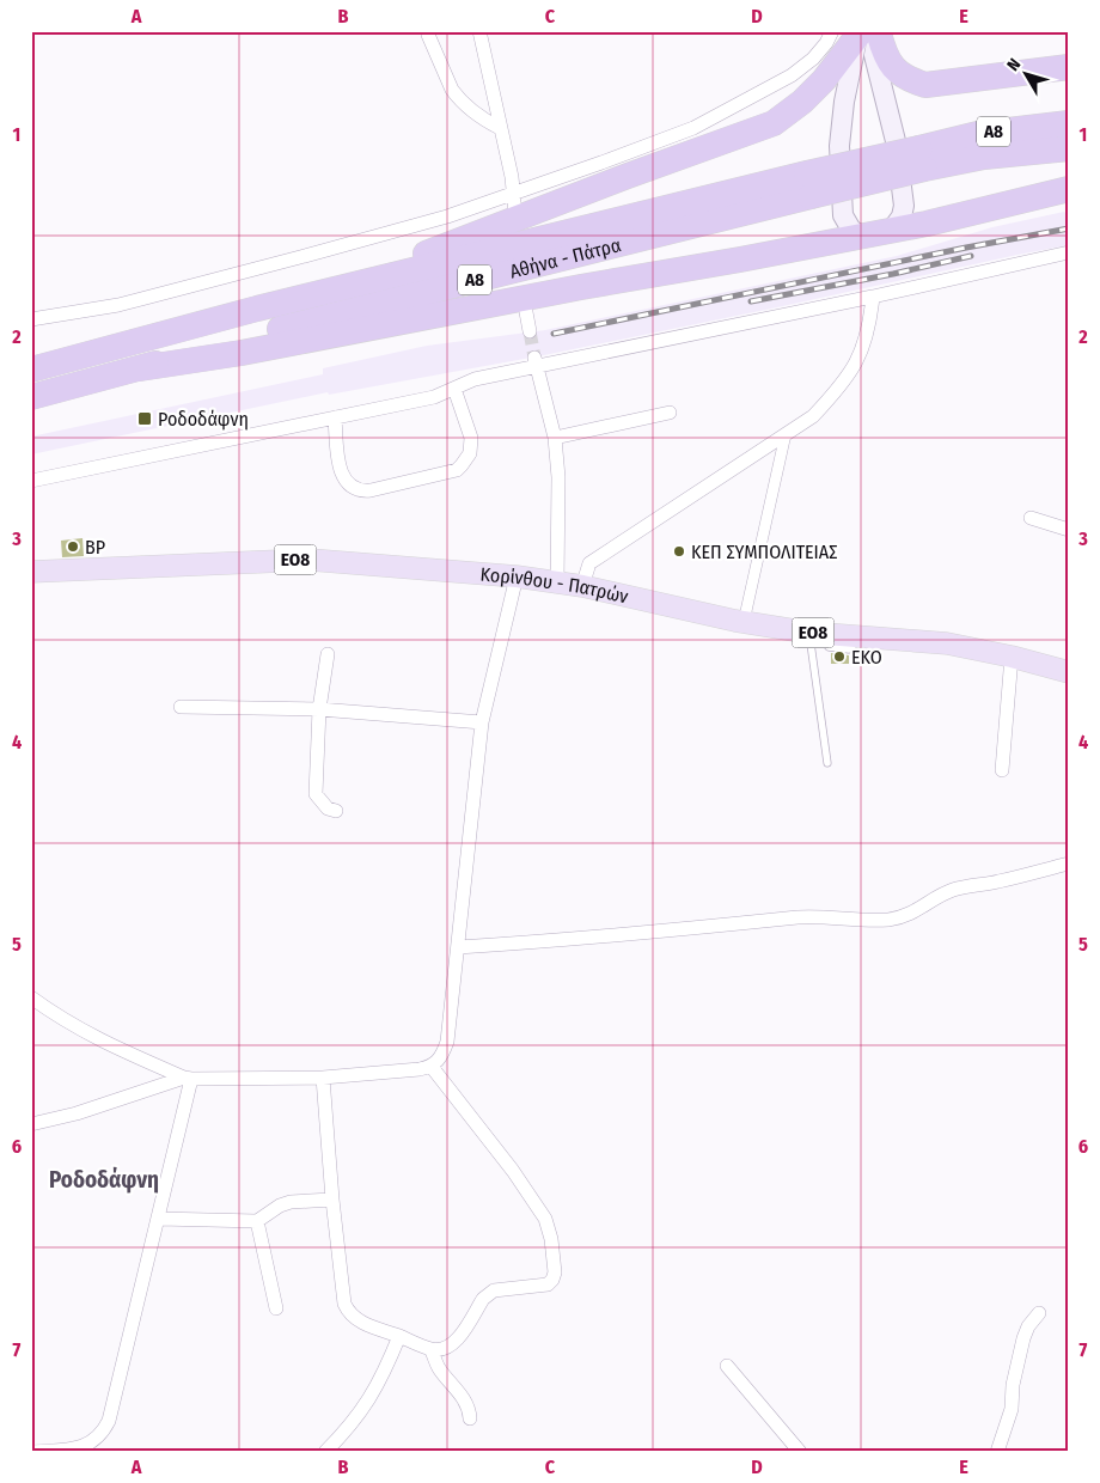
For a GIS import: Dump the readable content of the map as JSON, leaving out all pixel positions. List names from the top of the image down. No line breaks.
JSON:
{"streets":{"highway":["Α8","Αθήνα - Πάτρα"],"main road":["ΕΟ8","Κορίνθου - Πατρών"]},"districts":["Ροδοδάφνη"],"places":{"transit":["Ροδοδάφνη"],"other":["BP","ΚΕΠ ΣΥΜΠΟΛΙΤΕΙΑΣ","EKO"]},"north":"top left","grid":{"columns":["A","B","C","D","E"],"rows":["1","2","3","4","5","6","7"]}}
